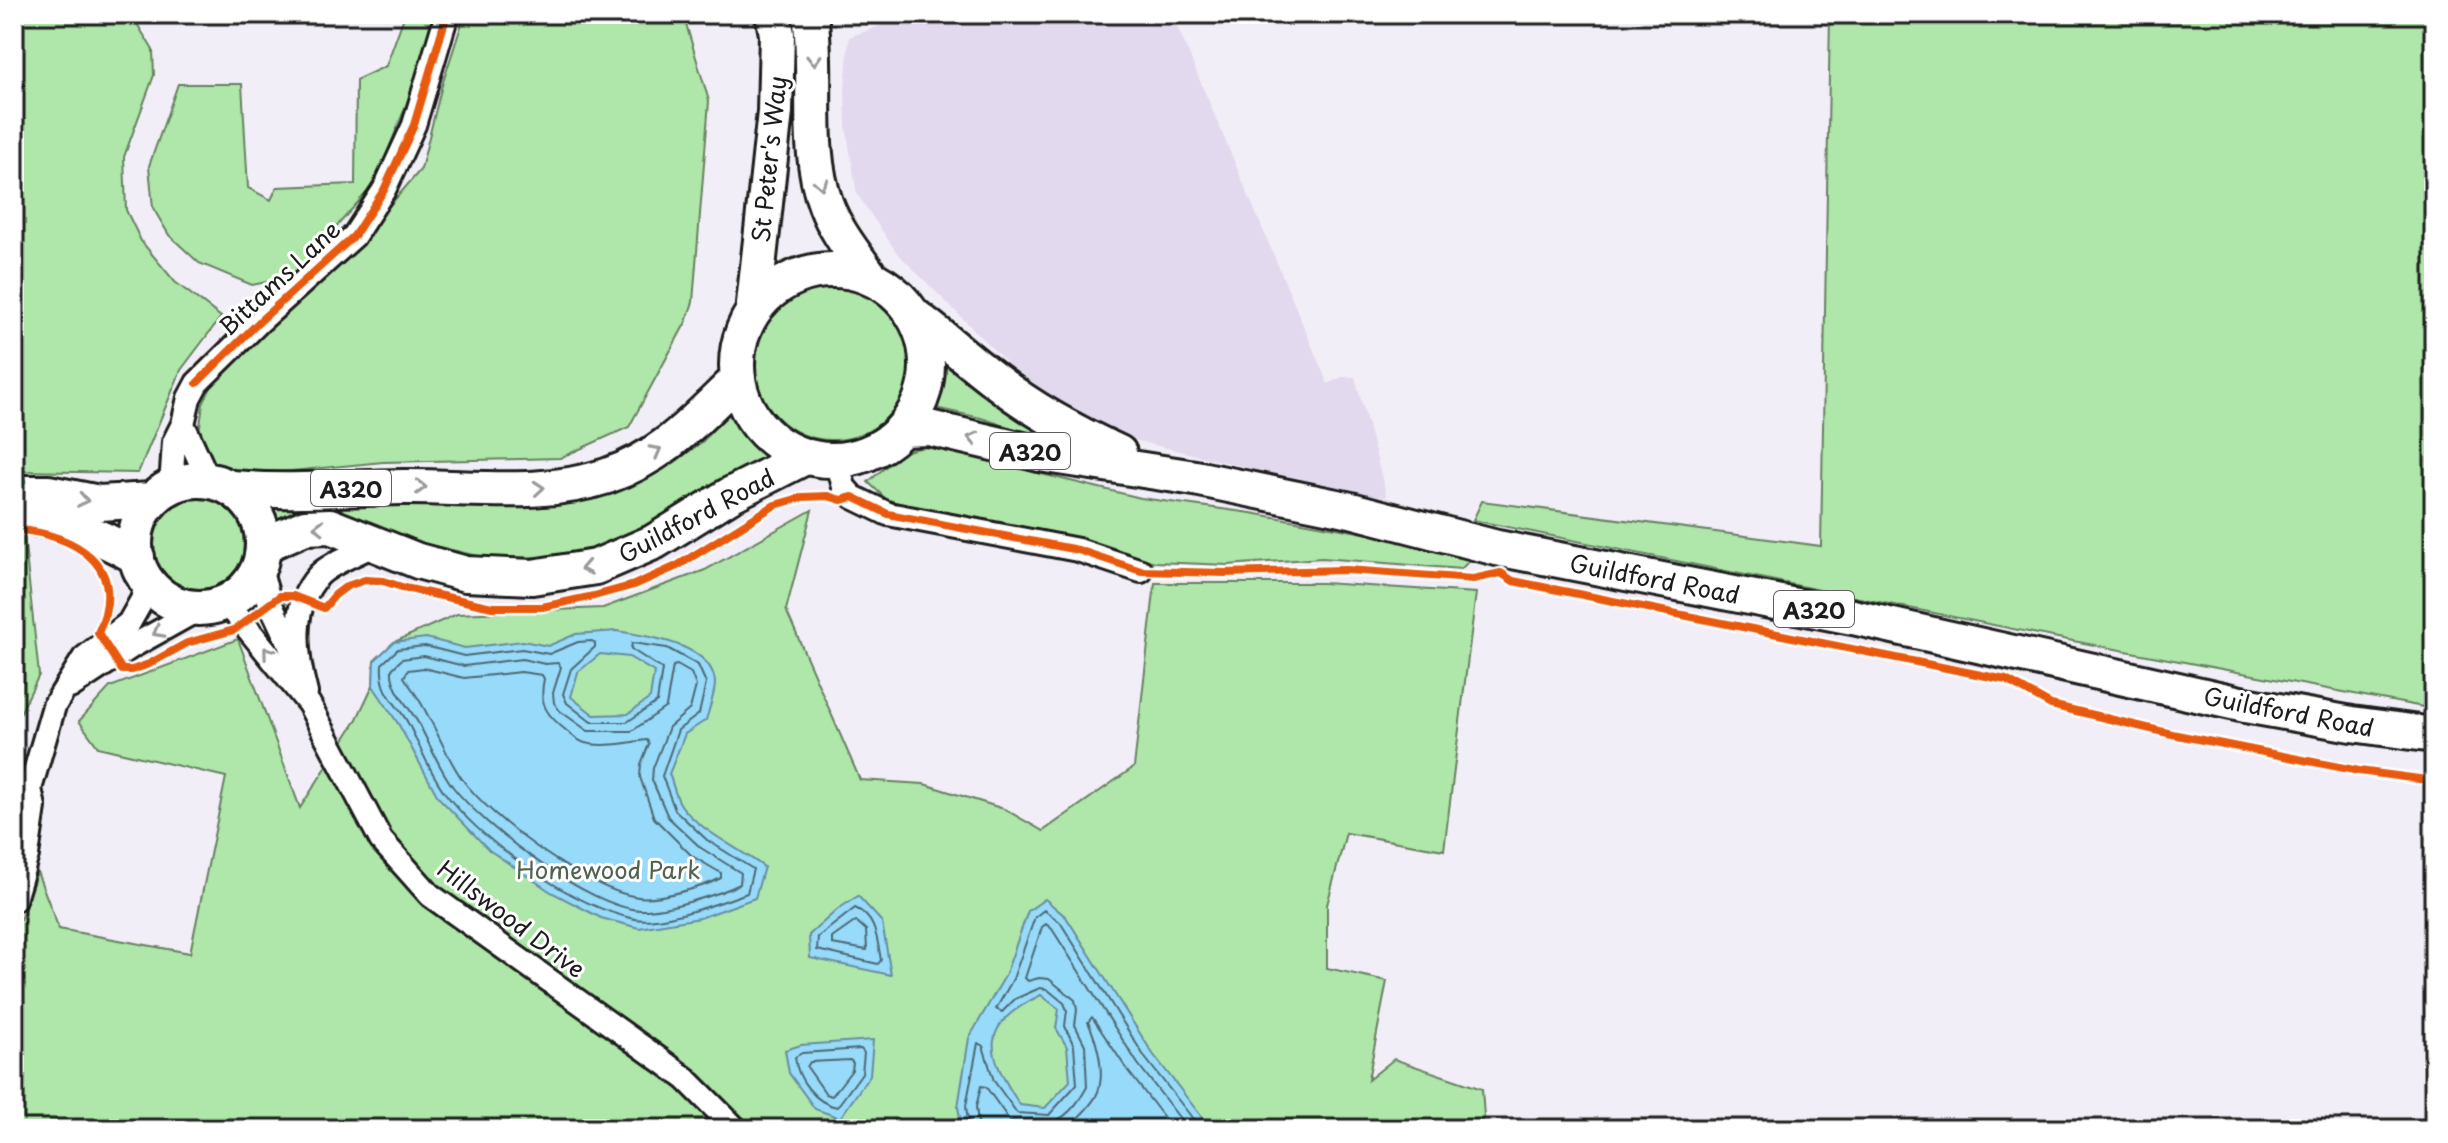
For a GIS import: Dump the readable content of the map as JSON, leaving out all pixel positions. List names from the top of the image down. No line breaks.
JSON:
{"streets":{"main road":["St Peter's Way","A320","Guildford Road"],"street":["Bittams Lane","Hillswood Drive"]},"crossings":[["St Peter's Way","A320"],["St Peter's Way","Guildford Road"],["Bittams Lane","A320"],["Bittams Lane","Guildford Road"],["Bittams Lane","Hillswood Drive"],["A320","Guildford Road"],["A320","Hillswood Drive"],["Guildford Road","Hillswood Drive"]],"parks":["Homewood Park"]}
